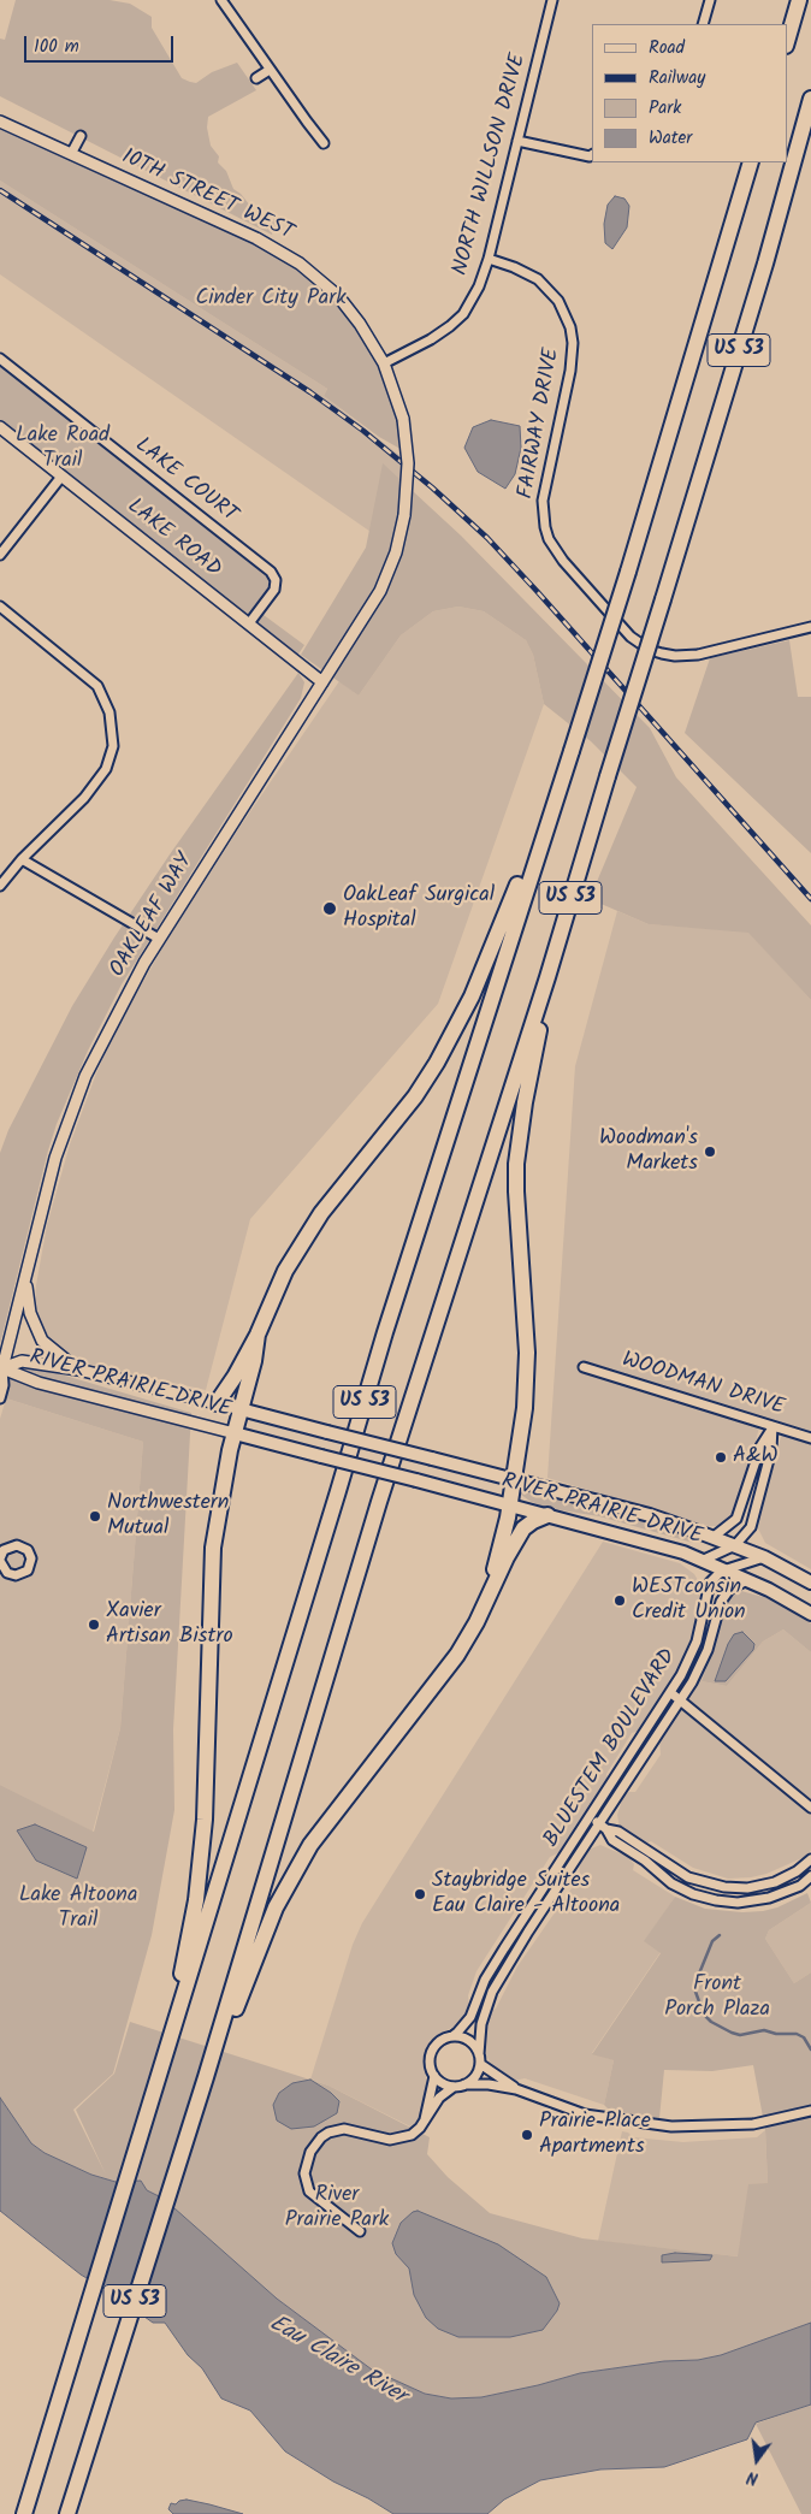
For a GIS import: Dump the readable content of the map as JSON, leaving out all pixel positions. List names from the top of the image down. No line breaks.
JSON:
{"streets":{"highway":["US 53"],"main road":["RIVER PRAIRIE DRIVE"],"street":["NORTH WILLSON DRIVE","10TH STREET WEST","FAIRWAY DRIVE","LAKE COURT","LAKE ROAD","OAKLEAF WAY","WOODMAN DRIVE","BLUESTEM BOULEVARD"]},"crossings":[["NORTH WILLSON DRIVE","10TH STREET WEST"],["NORTH WILLSON DRIVE","FAIRWAY DRIVE"],["10TH STREET WEST","OAKLEAF WAY"],["LAKE COURT","LAKE ROAD"],["LAKE ROAD","OAKLEAF WAY"],["OAKLEAF WAY","RIVER PRAIRIE DRIVE"],["RIVER PRAIRIE DRIVE","BLUESTEM BOULEVARD"]],"water":["Eau Claire River"],"parks":["Cinder City Park","Lake Road Trail","Lake Altoona Trail","Front Porch Plaza","River Prairie Park"],"places":["OakLeaf Surgical Hospital","Woodman's Markets","A&W","Northwestern Mutual","WESTconsin Credit Union","Xavier Artisan Bistro","Staybridge Suites Eau Claire - Altoona","Prairie Place Apartments"],"legend":["Road","Railway","Park","Water"],"scale_bar":"100 m","north":"bottom"}
